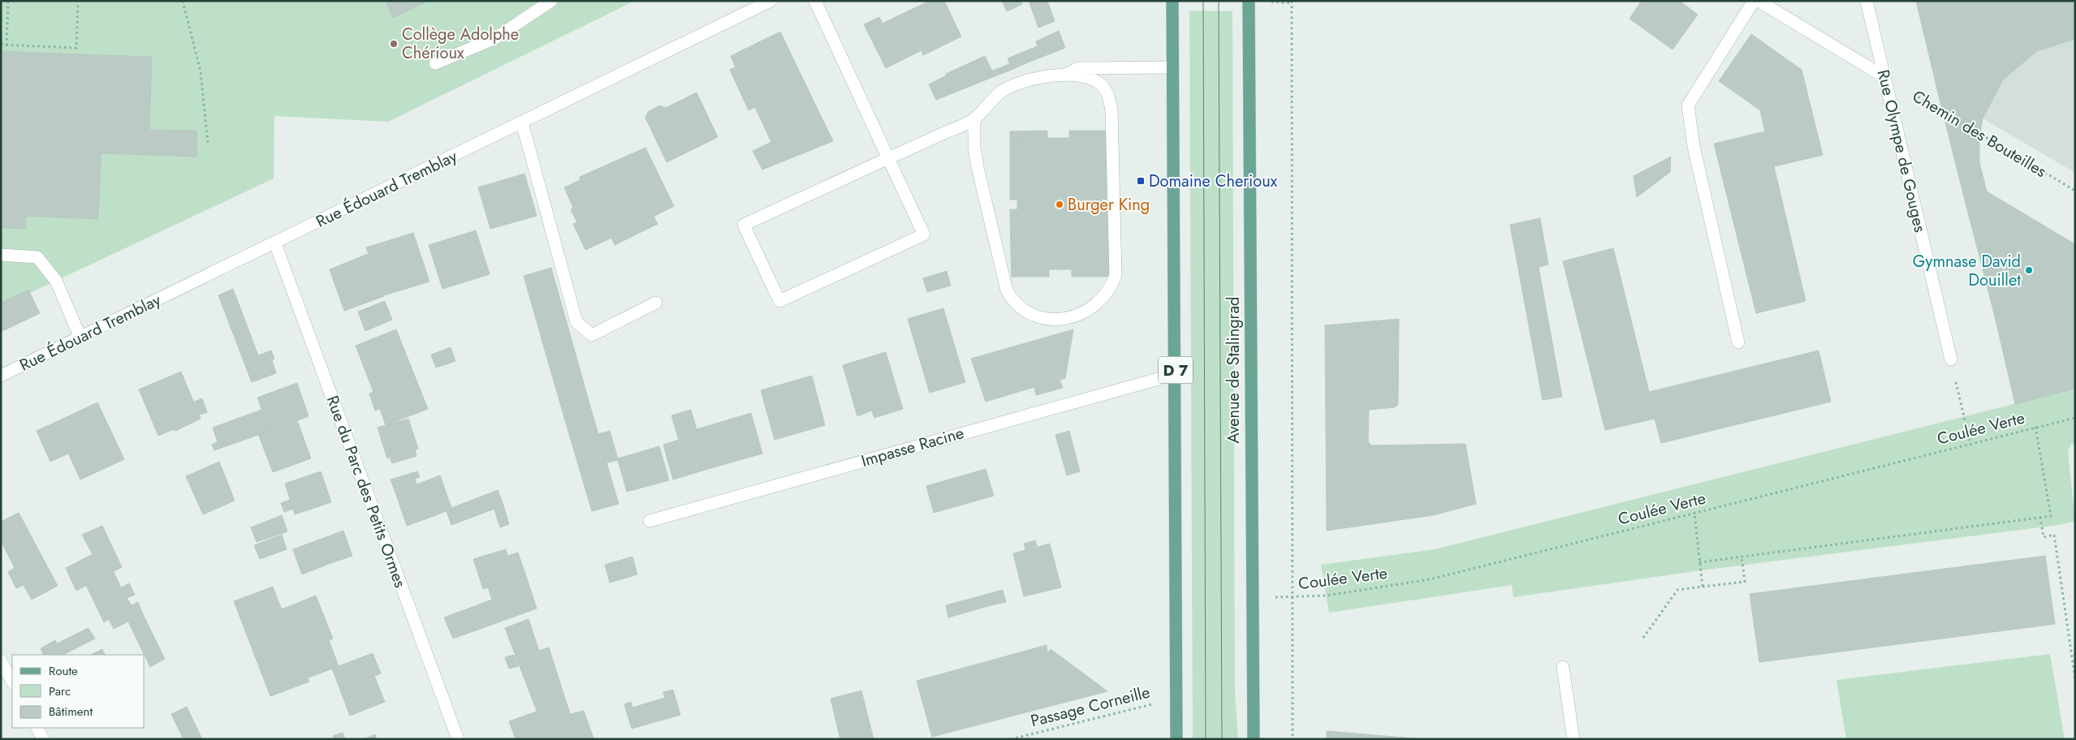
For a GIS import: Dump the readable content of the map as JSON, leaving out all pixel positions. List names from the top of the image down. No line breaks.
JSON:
{"streets":{"main road":["D 7","Avenue de Stalingrad"],"street":["Rue Olympe de Gouges","Rue Édouard Tremblay","Impasse Racine","Rue du Parc des Petits Ormes"],"path":["Chemin des Bouteilles","Coulée Verte","Passage Corneille"]},"crossings":[["Chemin des Bouteilles","Rue Olympe de Gouges"],["Rue Édouard Tremblay","Rue du Parc des Petits Ormes"],["D 7","Impasse Racine"],["D 7","Passage Corneille"],["Avenue de Stalingrad","Coulée Verte"]],"places":{"other":["Collège Adolphe Chérioux","Burger King","Gymnase David Douillet"],"transit":["Domaine Cherioux"]},"legend":["Route","Parc","Bâtiment"]}
